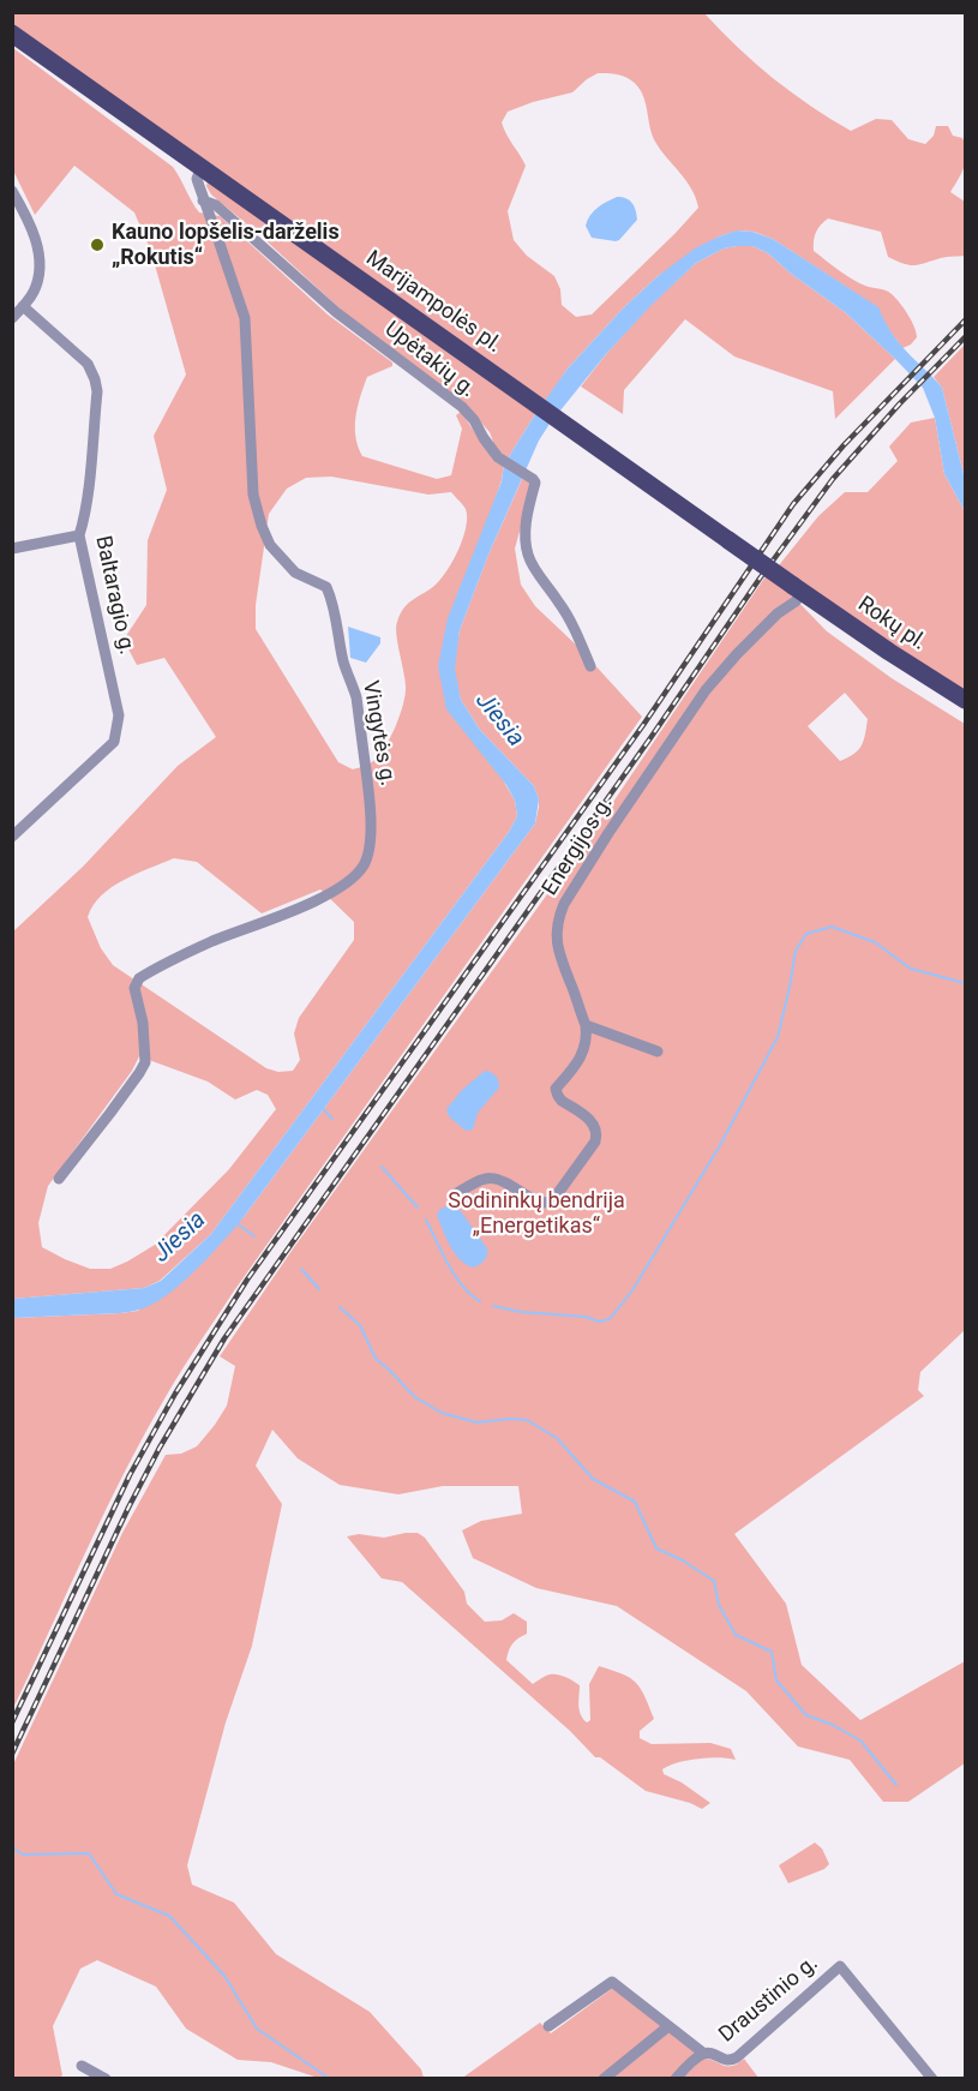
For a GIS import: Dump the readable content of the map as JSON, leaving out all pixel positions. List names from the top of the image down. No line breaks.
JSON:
{"streets":{"main road":["Marijampolės pl.","Rokų pl."],"street":["Upėtakių g.","Baltaragio g.","Vingytės g.","Energijos g.","Draustinio g."]},"crossings":[["Marijampolės pl.","Rokų pl."],["Marijampolės pl.","Vingytės g."],["Marijampolės pl.","Energijos g."],["Upėtakių g.","Vingytės g."],["Rokų pl.","Energijos g."]],"water":["Jiesia"],"parks":["Sodininkų bendrija „Energetikas“"],"places":["Kauno lopšelis-darželis „Rokutis“"]}
